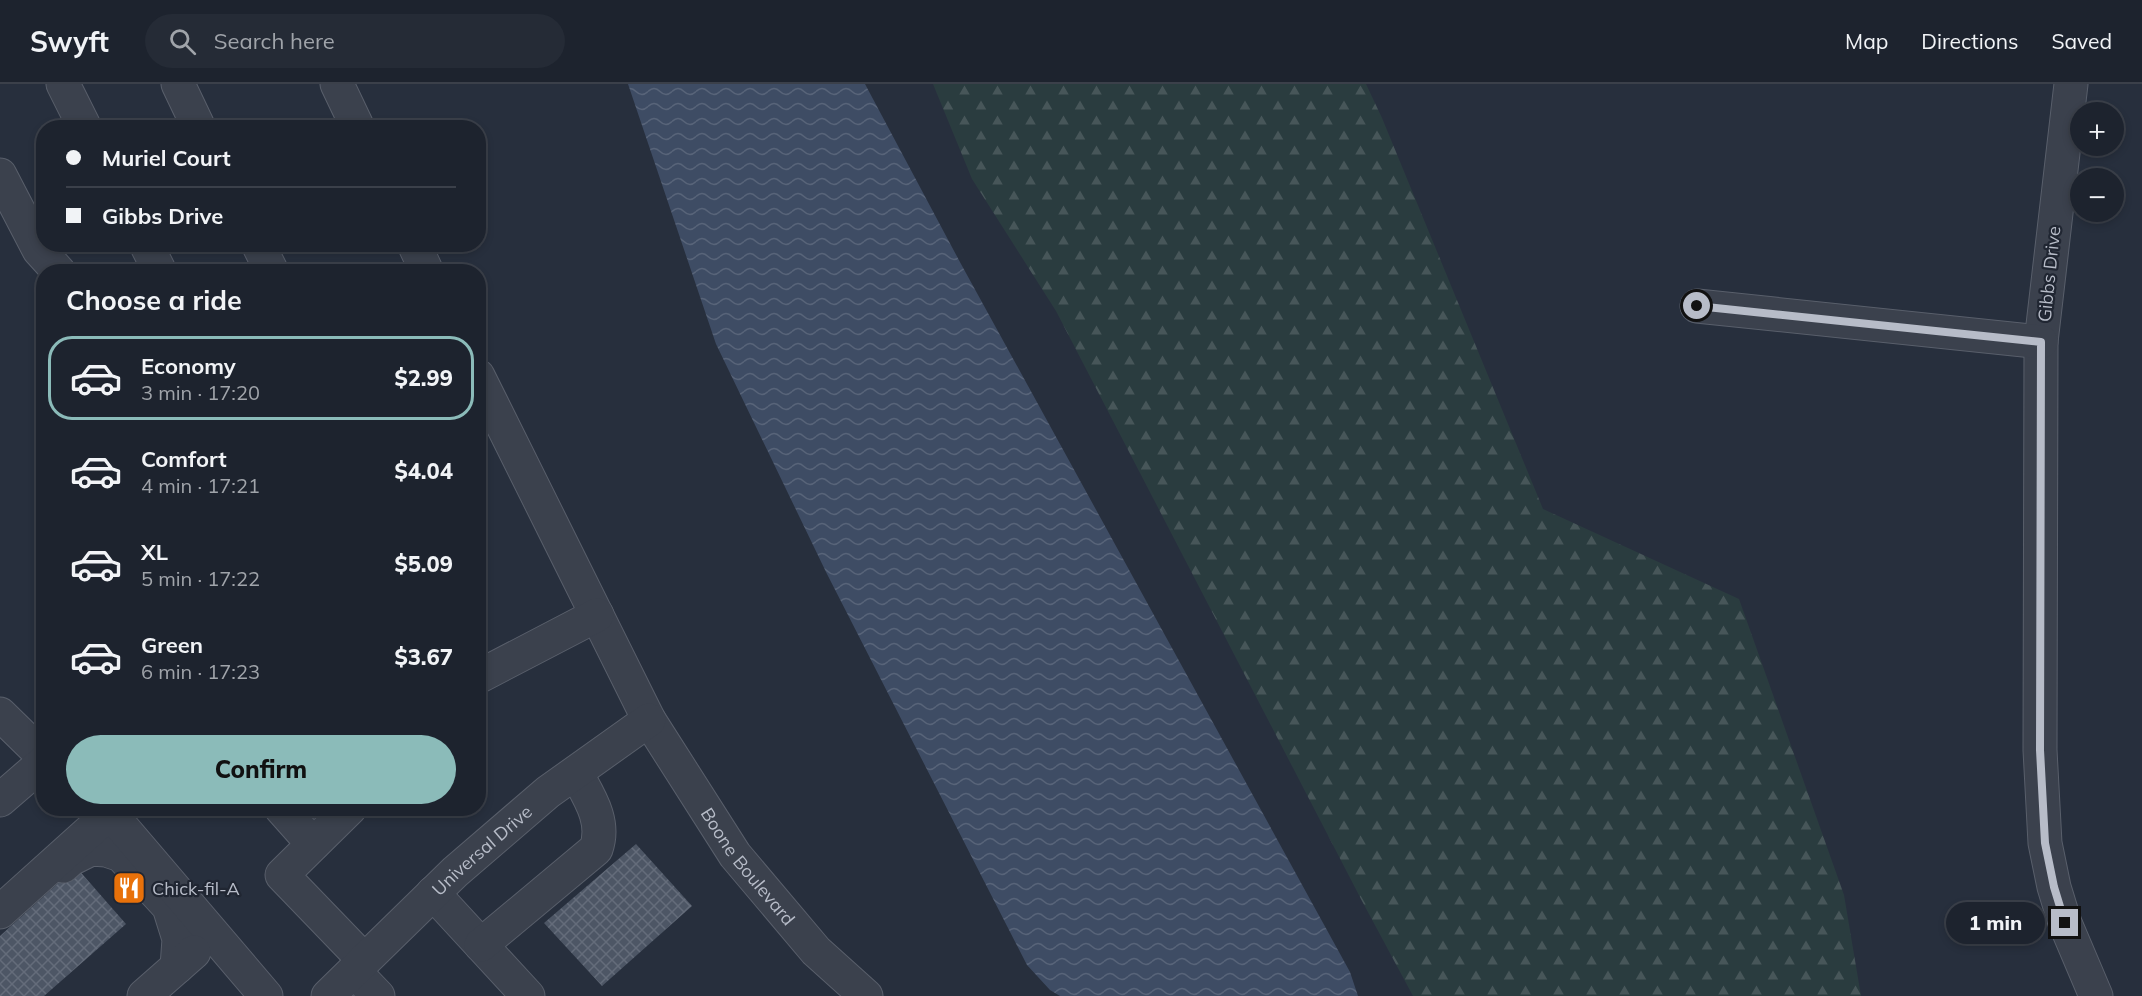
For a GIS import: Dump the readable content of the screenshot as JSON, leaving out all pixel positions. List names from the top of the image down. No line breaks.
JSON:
{"streets":{"street":["Gibbs Drive","Universal Drive","Boone Boulevard"]},"crossings":[["Universal Drive","Boone Boulevard"]],"places":{"restaurant":["Chick-fil-A"]},"page":{"header":"Swyft","search":"Search here","nav":["Map","Directions","Saved"],"map_buttons":["+","−"],"banner":["Muriel Court","Gibbs Drive"],"heading":"Choose a ride","list":[{"name":"Economy","note":"3 min · 17:20","value":"$2.99"},{"name":"Comfort","note":"4 min · 17:21","value":"$4.04"},{"name":"XL","note":"5 min · 17:22","value":"$5.09"},{"name":"Green","note":"6 min · 17:23","value":"$3.67"}],"buttons":"Confirm","bubble":"1 min"}}
